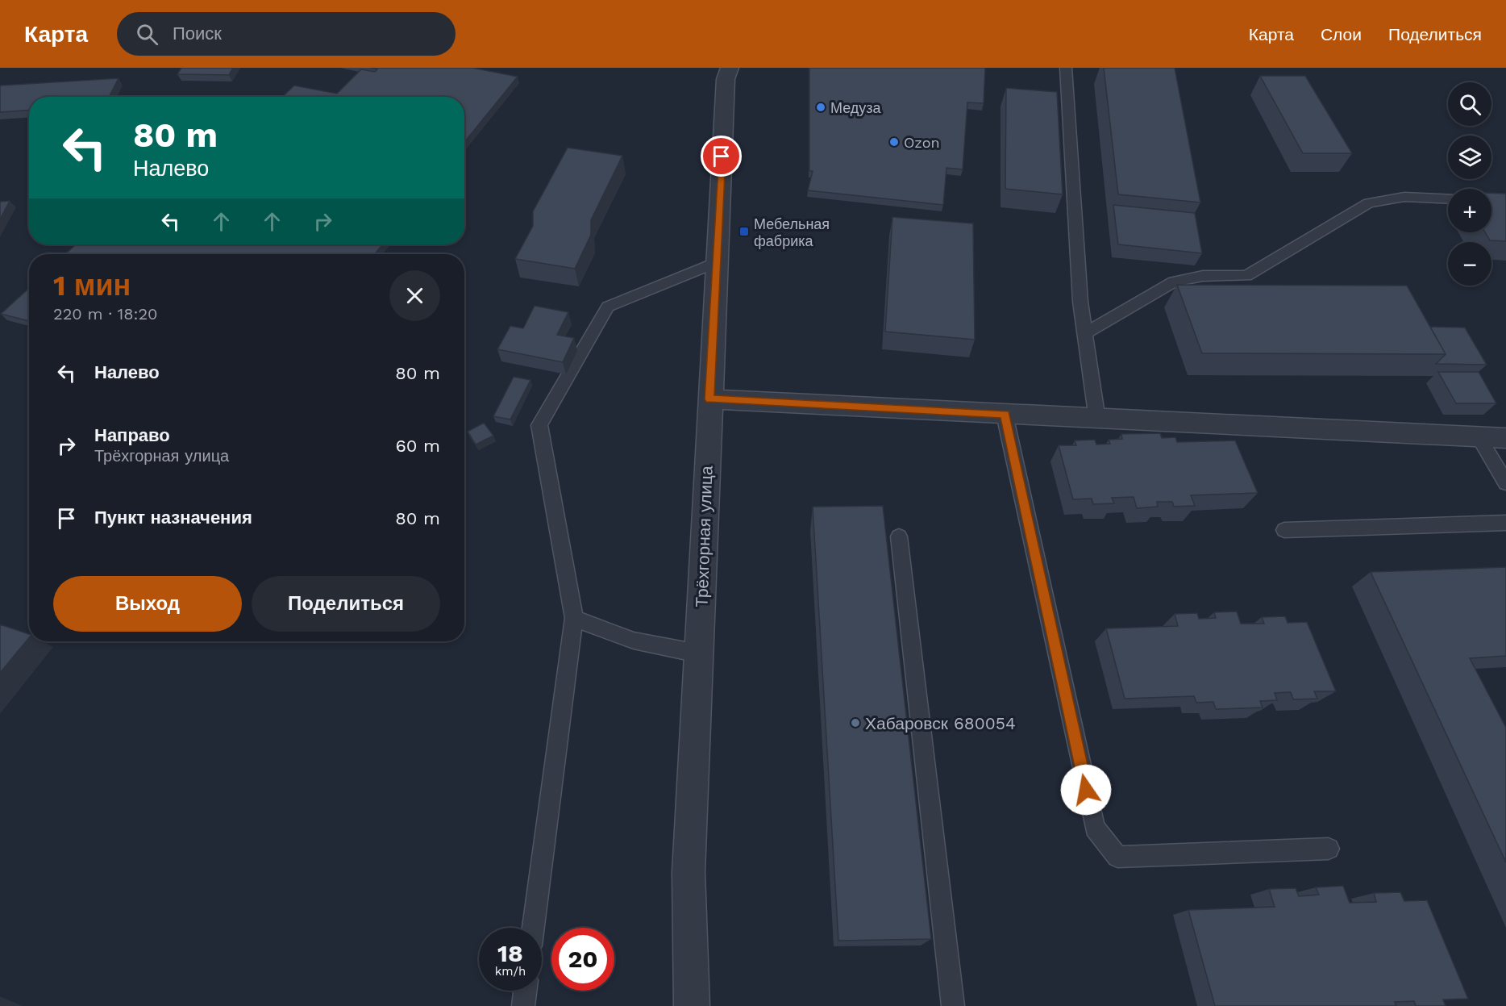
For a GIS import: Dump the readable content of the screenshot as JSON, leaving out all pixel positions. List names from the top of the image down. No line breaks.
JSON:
{"streets":{"street":["Трёхгорная улица"]},"places":{"other":["Медуза","Ozon","Хабаровск 680054"],"transit":["Мебельная фабрика"]},"page":{"header":"Карта","search":"Поиск","nav":["Карта","Слои","Поделиться"],"map_buttons":["+","−"],"turn":["80 m","Налево"],"heading":["1 мин","220 m · 18:20"],"list":[{"name":"Налево","value":"80 m"},{"name":"Направо","note":"Трёхгорная улица","value":"60 m"},{"name":"Пункт назначения","value":"80 m"}],"buttons":["Выход","Поделиться"],"speed":"18 km/h","limit":"20"}}
